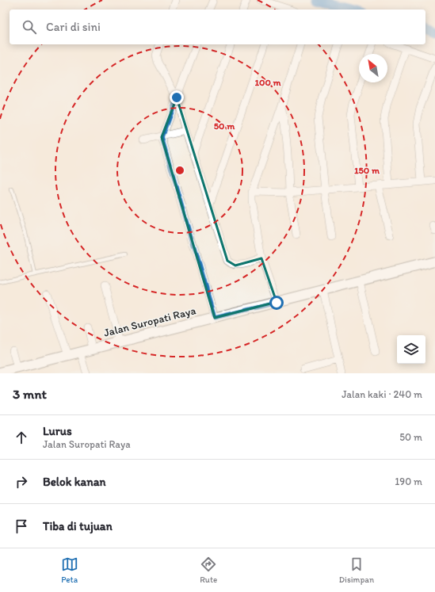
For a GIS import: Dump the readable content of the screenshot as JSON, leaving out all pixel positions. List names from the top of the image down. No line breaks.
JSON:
{"streets":{"street":["Jalan Suropati Raya"]},"north":"top left","page":{"search":"Cari di sini","heading":["3 mnt","Jalan kaki · 240 m"],"list":[["Lurus","Jalan Suropati Raya","50 m"],["Belok kanan","190 m"],"Tiba di tujuan"],"nav":["Peta","Rute","Disimpan"]},"rings":["100 m","50 m","150 m"]}
